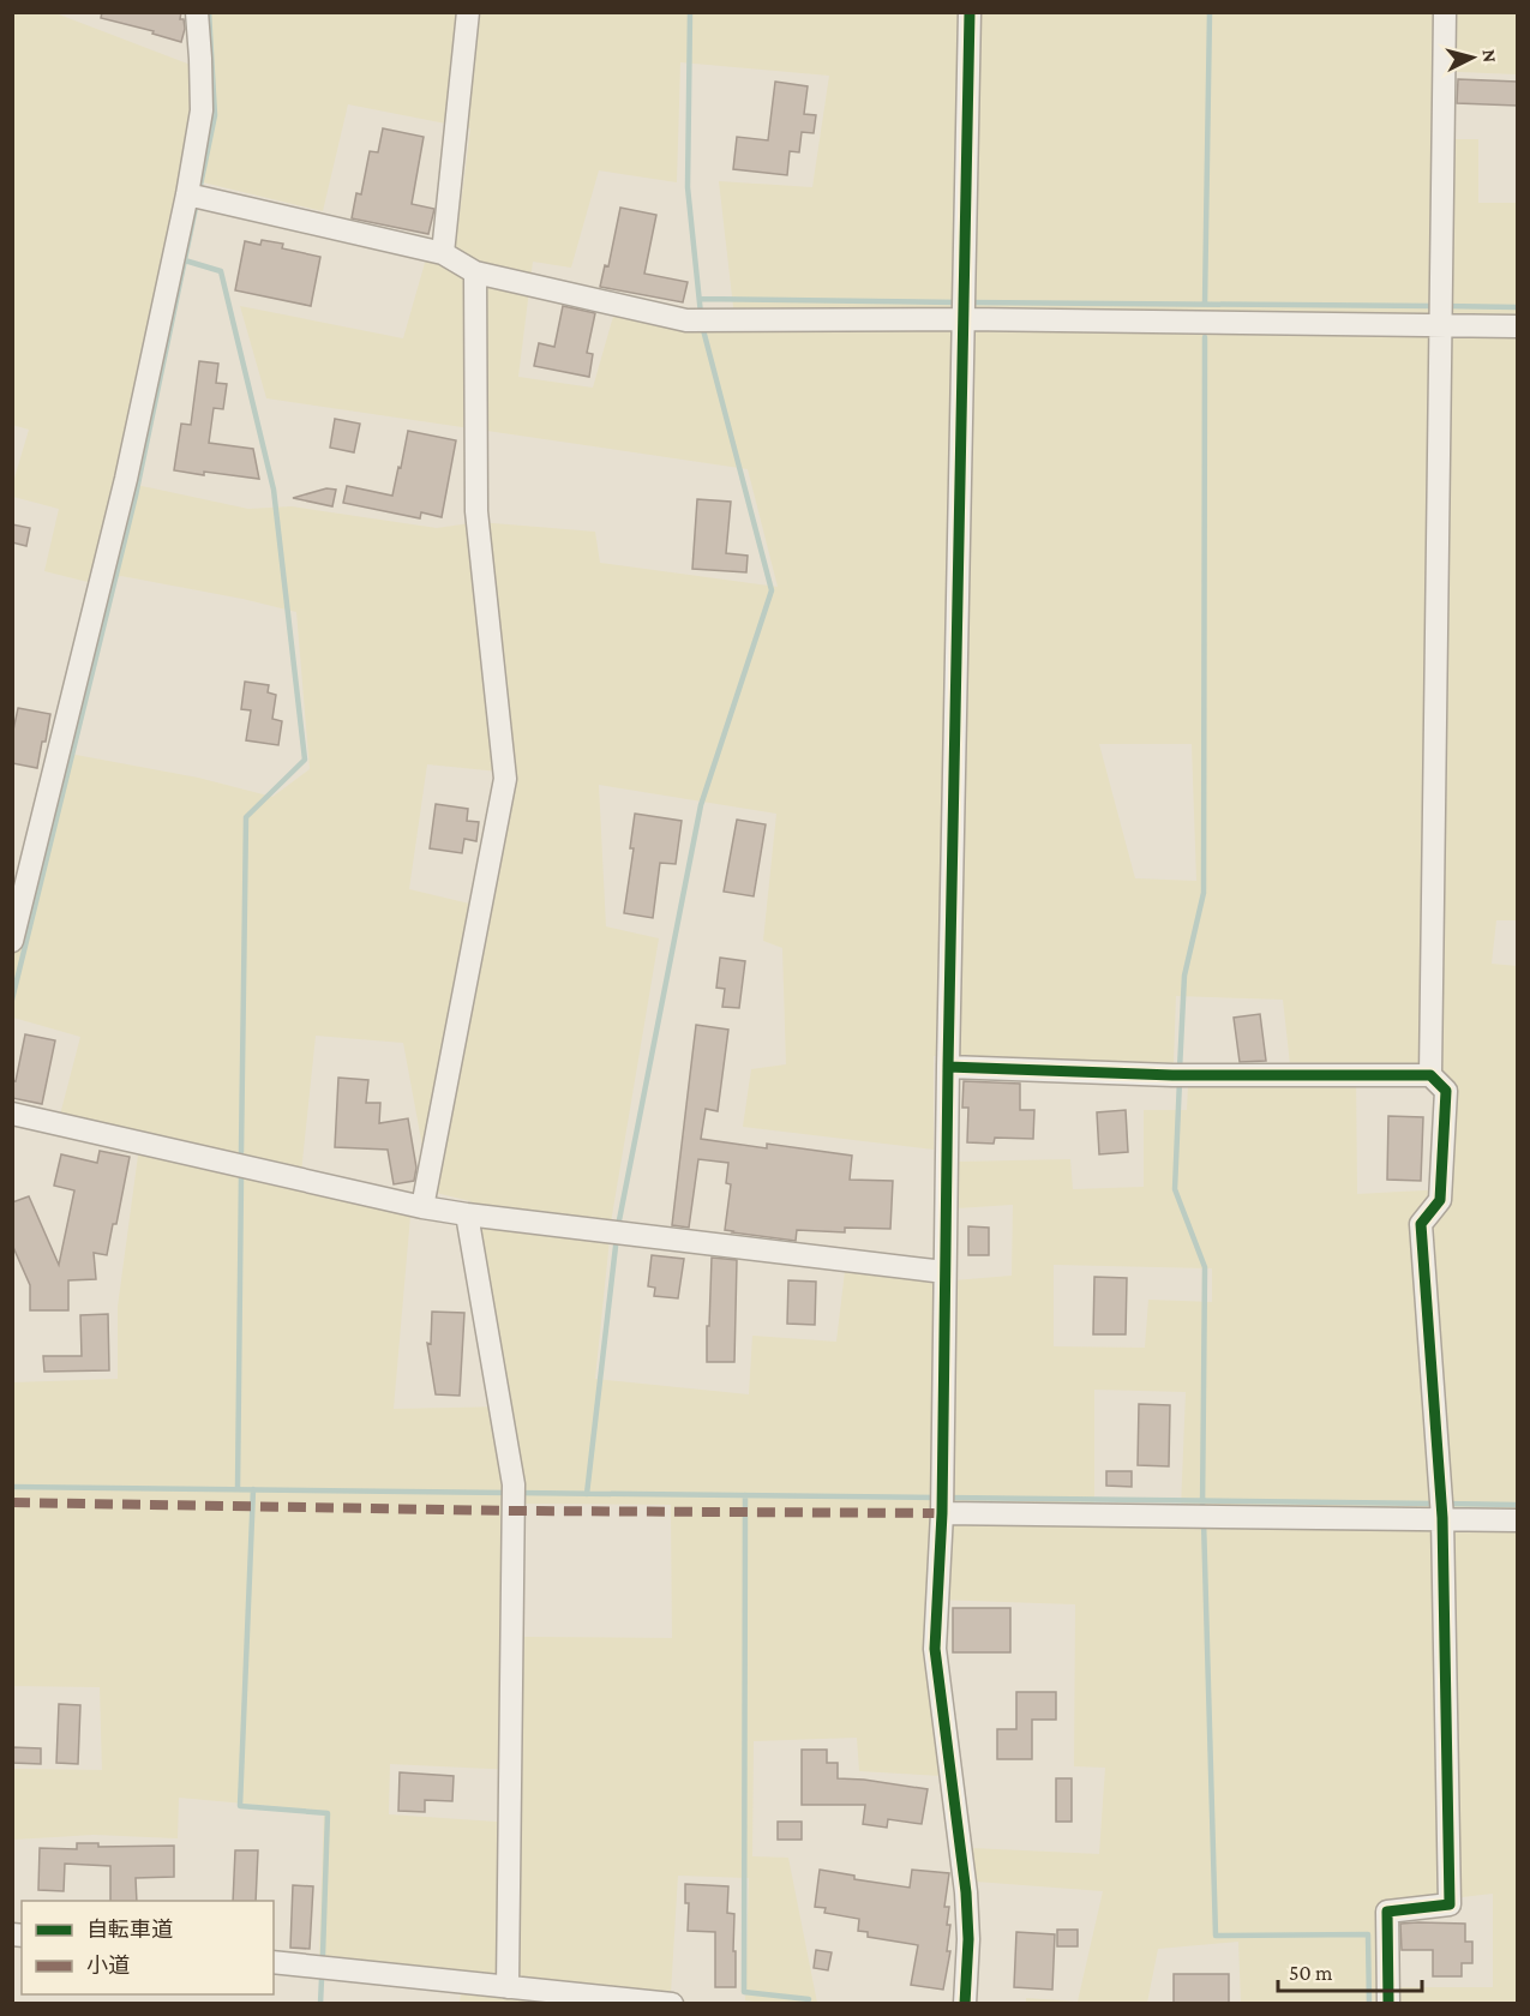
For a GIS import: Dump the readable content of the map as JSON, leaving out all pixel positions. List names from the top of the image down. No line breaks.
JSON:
{"legend":["自転車道","小道"],"scale_bar":"50 m","north":"right"}
